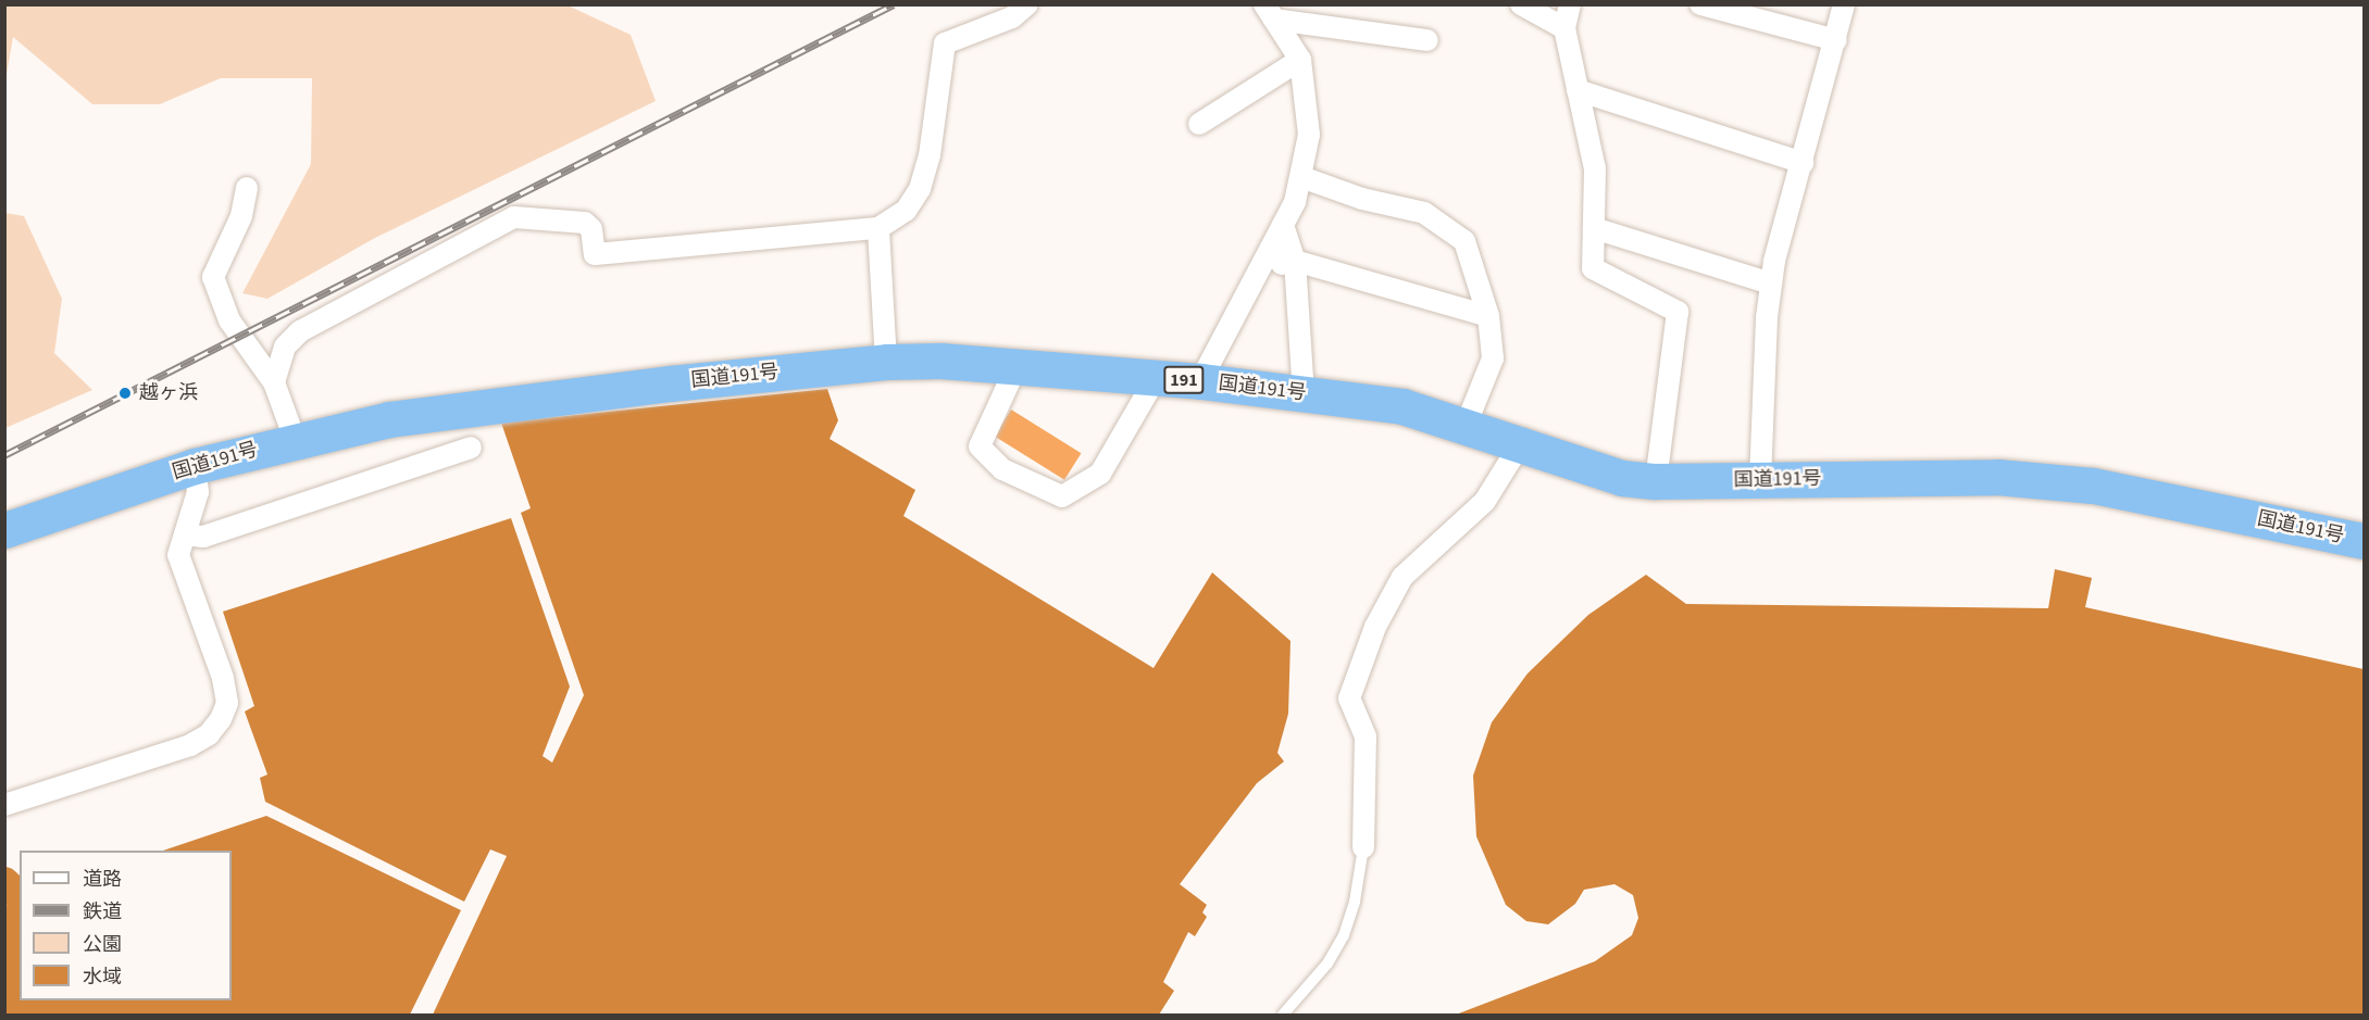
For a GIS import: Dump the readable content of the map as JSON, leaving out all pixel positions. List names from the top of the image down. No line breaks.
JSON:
{"streets":{"highway":["国道191号","191"]},"places":["越ヶ浜"],"legend":["道路","鉄道","公園","水域"]}
